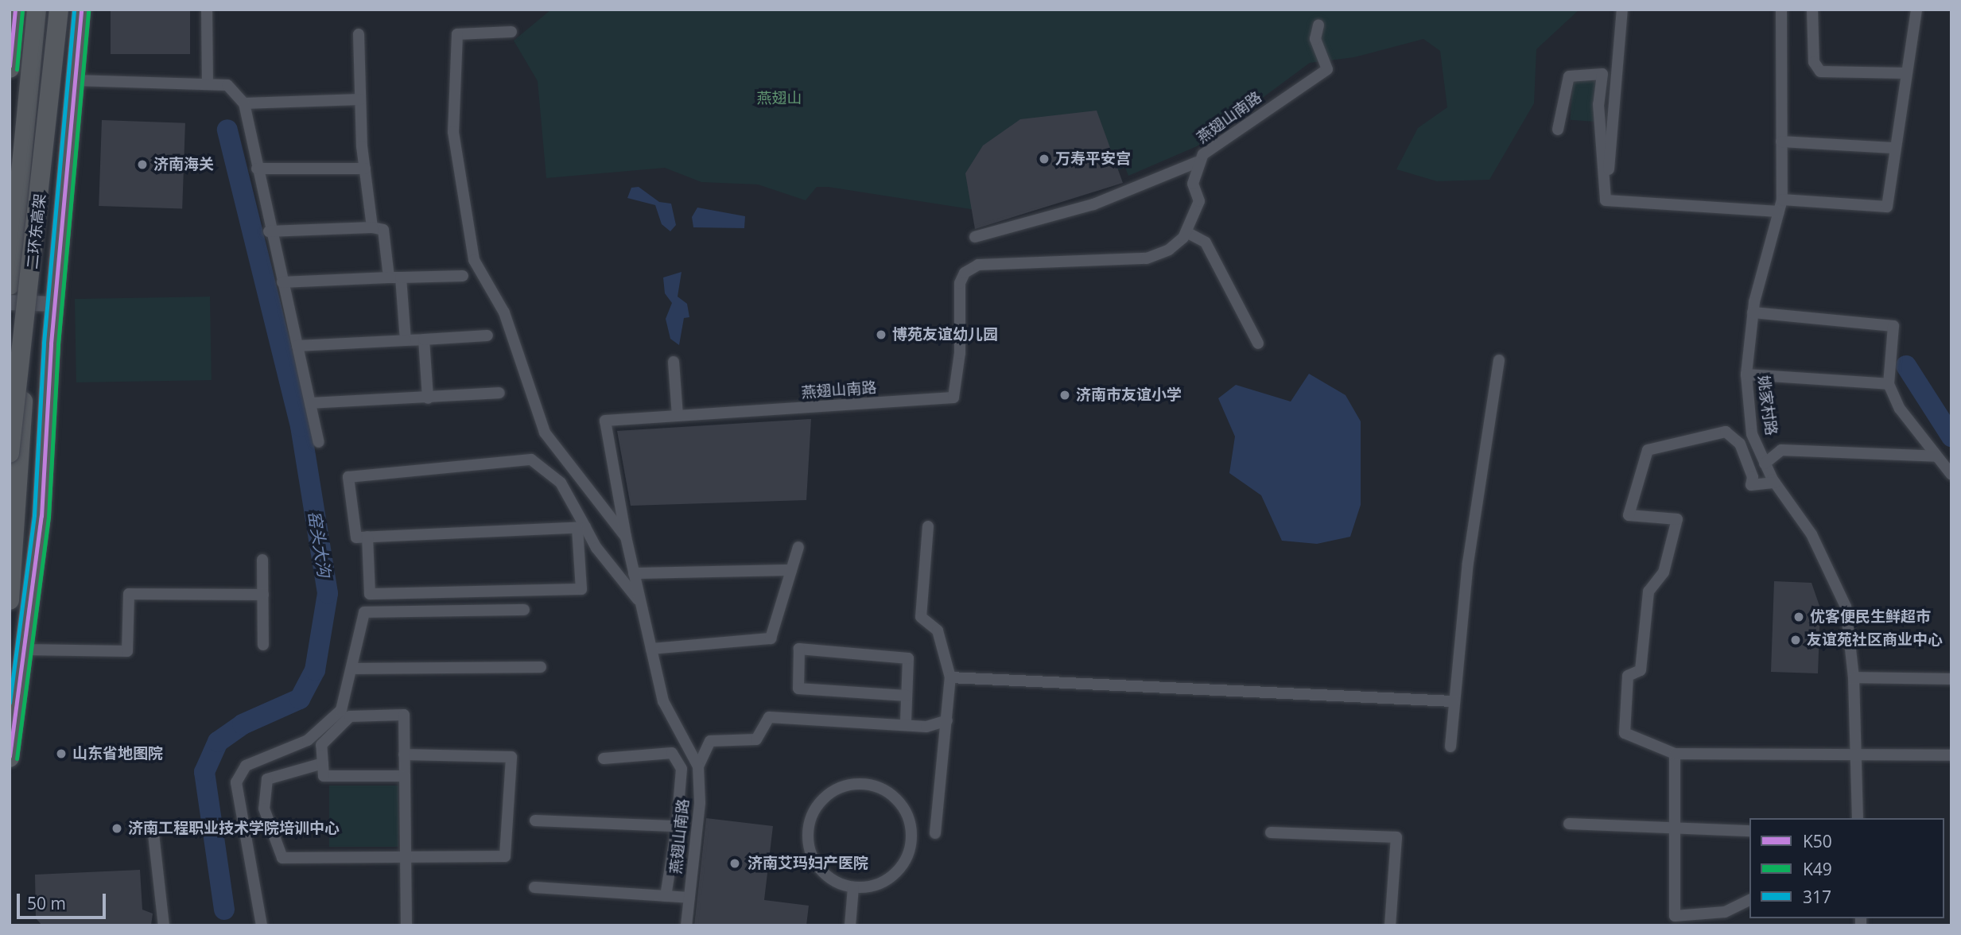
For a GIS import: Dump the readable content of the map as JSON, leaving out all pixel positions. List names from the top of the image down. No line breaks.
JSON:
{"streets":{"highway":["二环东高架"],"street":["燕翅山南路","姚家村路"]},"water":["窑头大沟"],"parks":["燕翅山"],"places":["万寿平安宫","济南海关","博苑友谊幼儿园","济南市友谊小学","优客便民生鲜超市","友谊苑社区商业中心","山东省地图院","济南工程职业技术学院培训中心","济南艾玛妇产医院"],"lines":["transit line K50","transit line 317","transit line K49"],"legend":["K50","K49","317"],"scale_bar":"50 m"}
